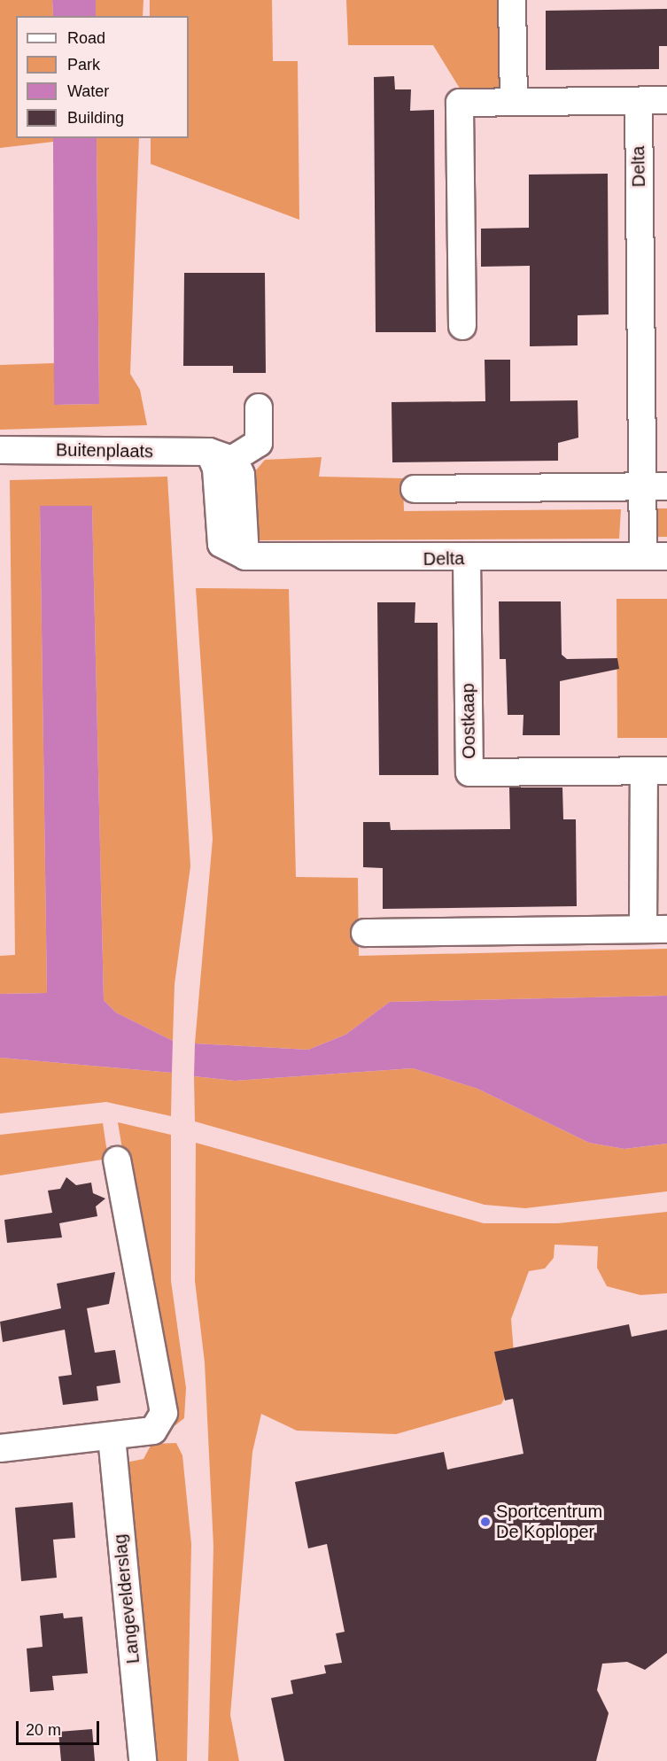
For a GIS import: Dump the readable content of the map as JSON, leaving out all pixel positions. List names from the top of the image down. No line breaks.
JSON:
{"streets":{"street":["Delta","Buitenplaats","Oostkaap","Langevelderslag"]},"crossings":[["Delta","Buitenplaats"],["Delta","Oostkaap"]],"places":["Sportcentrum De Koploper"],"legend":["Road","Park","Water","Building"],"scale_bar":"20 m"}
